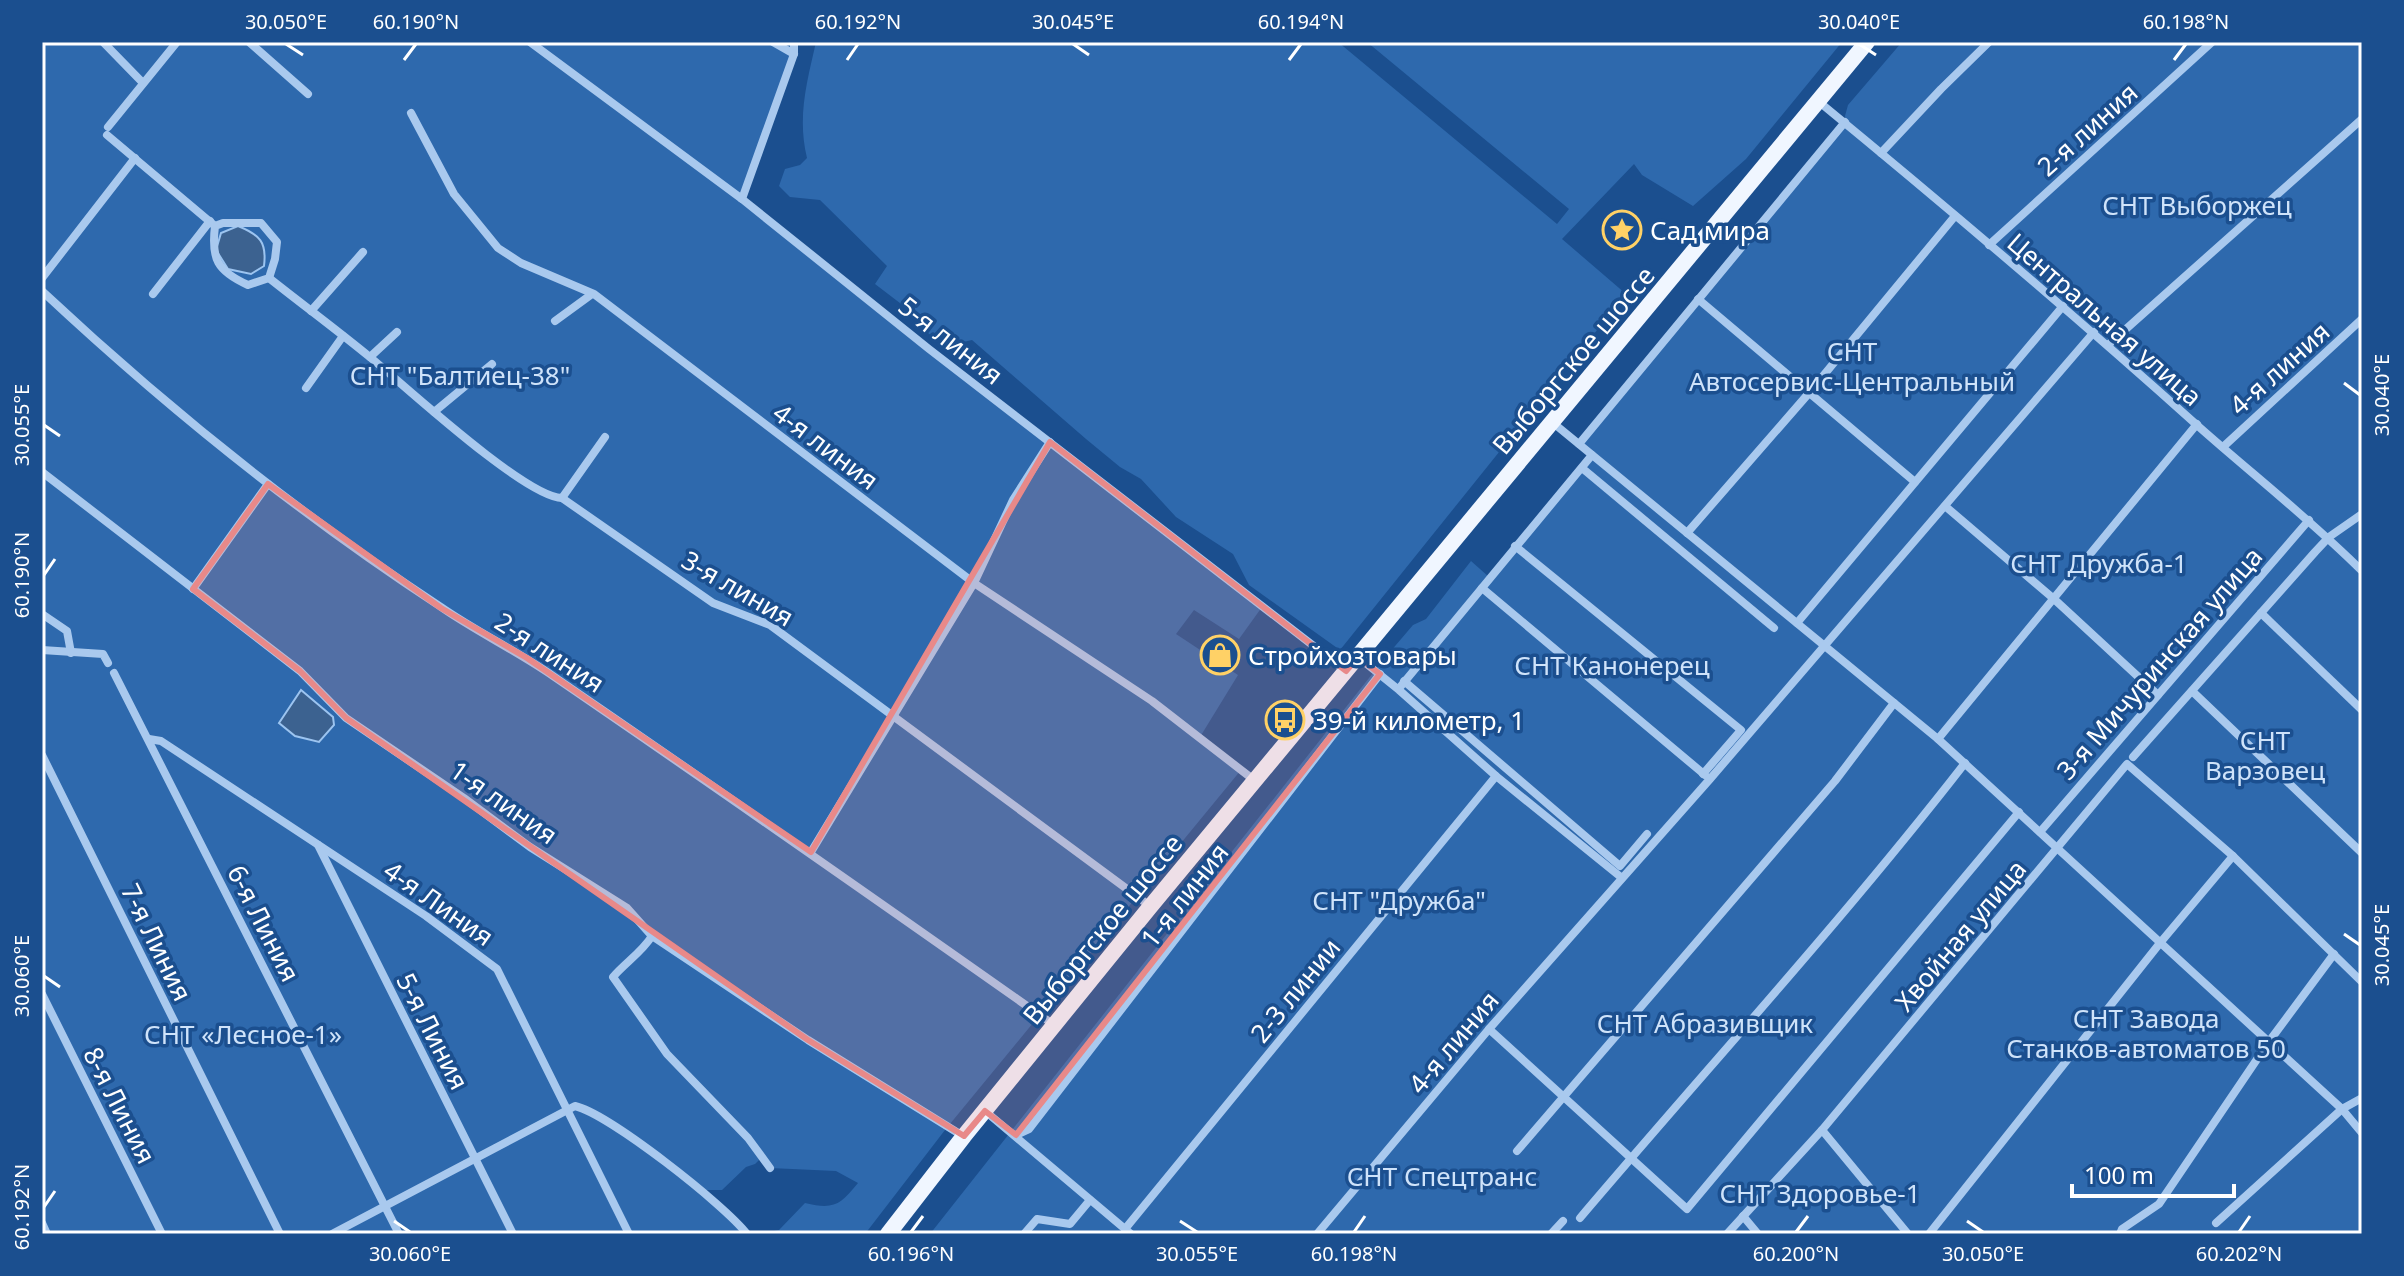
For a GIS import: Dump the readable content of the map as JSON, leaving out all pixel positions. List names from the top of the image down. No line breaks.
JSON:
{"streets":{"main road":["Выборгское шоссе"],"street":["2-я линия","Центральная улица","5-я линия","4-я линия","3-я линия","3-я Мичуринская улица","1-я линия","4-я Линия","6-я Линия","Хвойная улица","7-я Линия","2-3 линии","5-я Линия","8-я Линия"]},"crossings":[["2-я линия","Центральная улица"],["2-я линия","Выборгское шоссе"],["Центральная улица","Выборгское шоссе"],["Центральная улица","4-я линия"],["Центральная улица","3-я Мичуринская улица"],["Центральная улица","Хвойная улица"],["5-я линия","Выборгское шоссе"],["Выборгское шоссе","4-я линия"],["Выборгское шоссе","3-я линия"],["Выборгское шоссе","1-я линия"],["4-я Линия","6-я Линия"],["4-я Линия","5-я Линия"]],"parks":["СНТ Выборжец","СНТ Автосервис-Центральный","СНТ \"Балтиец-38\"","СНТ Дружба-1","СНТ Канонерец","СНТ Варзовец","СНТ \"Дружба\"","СНТ Завода Станков-автоматов 50","СНТ Абразивщик","СНТ «Лесное-1»","СНТ Спецтранс","СНТ Здоровье-1"],"places":{"place":["Сад мира"],"shop":["Стройхозтовары"],"bus stop":["39-й километр, 1"]},"scale_bar":"100 m","coordinates":["30.050°E","60.190°N","60.192°N","30.045°E","60.194°N","30.040°E","60.198°N","30.055°E","30.060°E","60.196°N","60.200°N","60.202°N"]}
